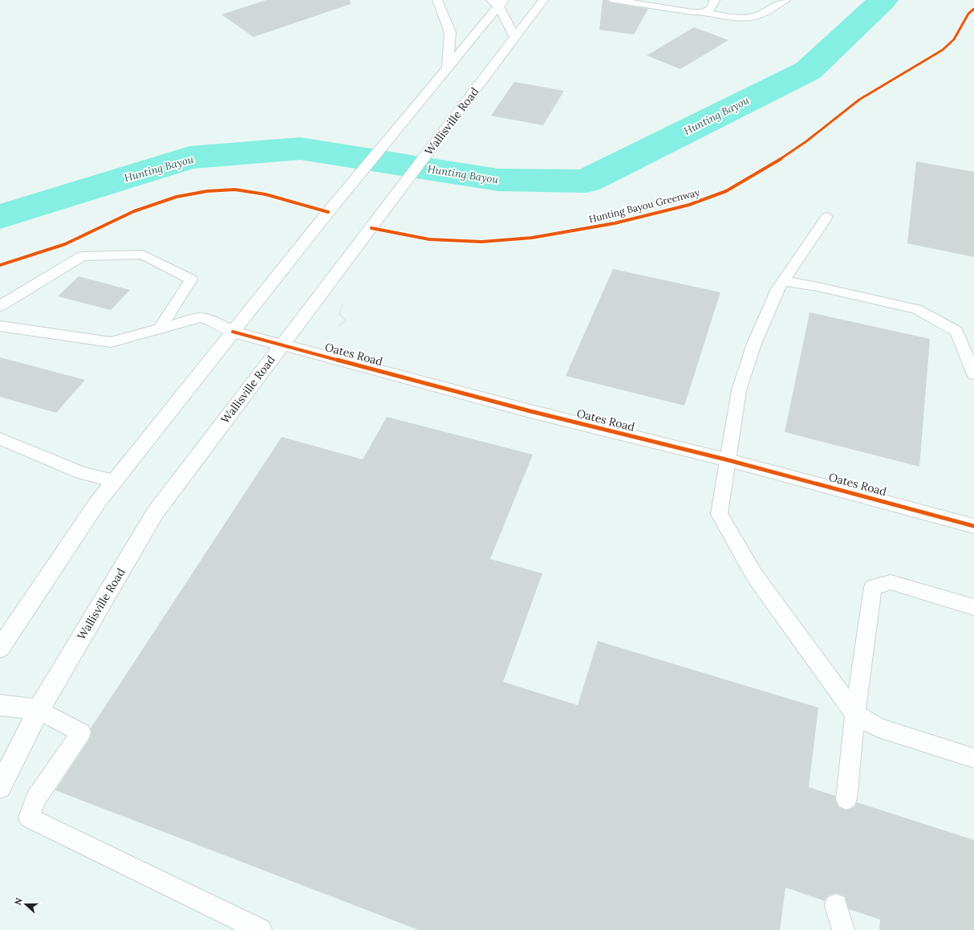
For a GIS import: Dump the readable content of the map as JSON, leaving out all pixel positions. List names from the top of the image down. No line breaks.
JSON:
{"streets":{"main road":["Wallisville Road","Oates Road"],"cycle path":["Hunting Bayou Greenway"]},"crossings":[["Wallisville Road","Oates Road"]],"water":["Hunting Bayou"],"north":"left"}
